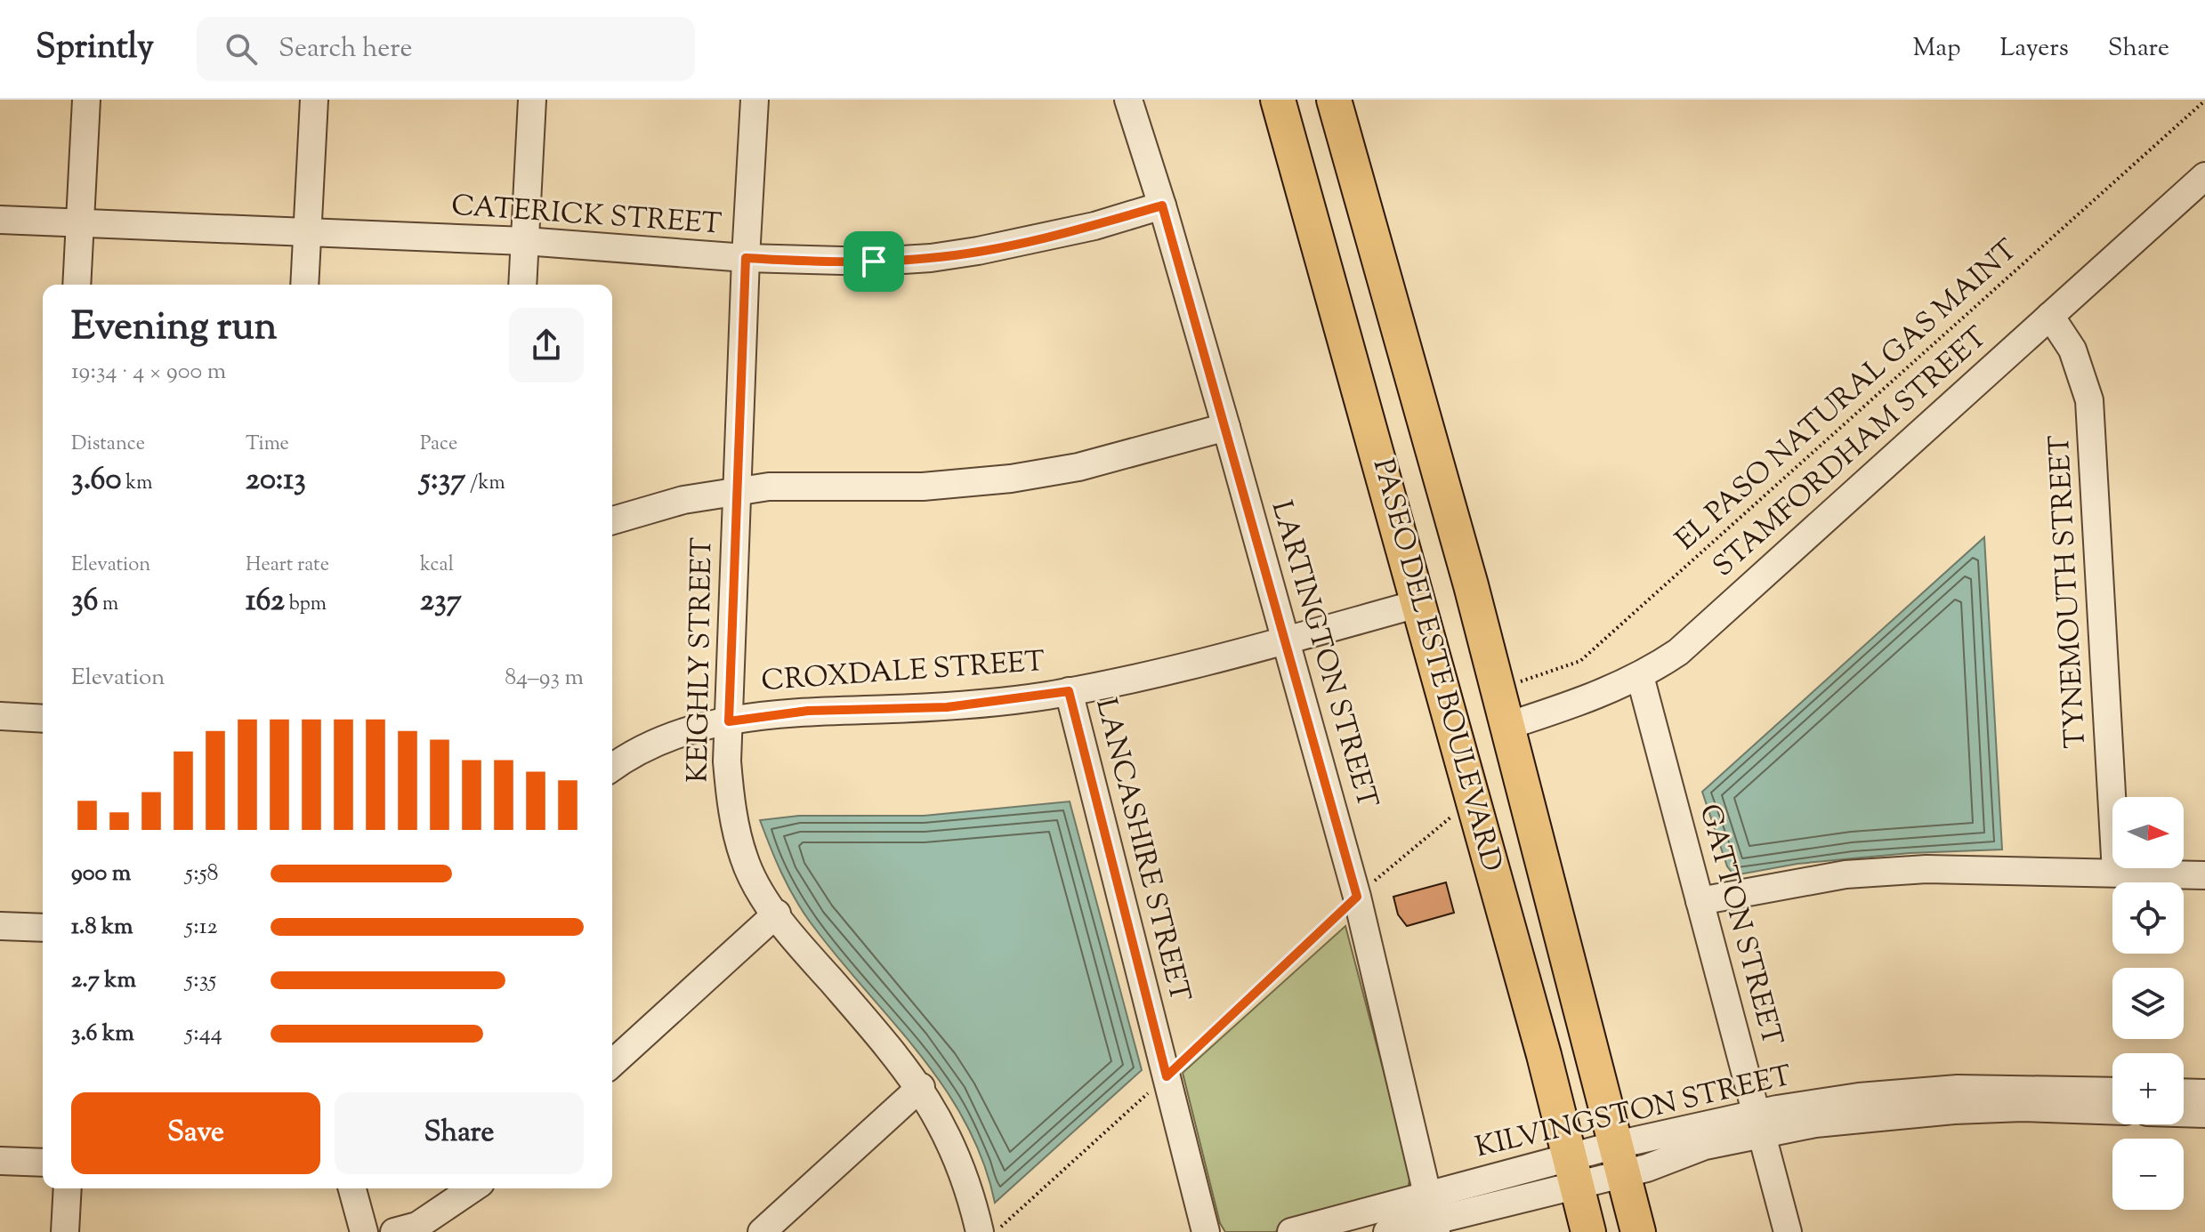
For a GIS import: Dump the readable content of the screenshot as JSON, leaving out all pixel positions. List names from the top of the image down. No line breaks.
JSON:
{"streets":{"main road":["PASEO DEL ESTE BOULEVARD"],"street":["CATERICK STREET","STAMFORDHAM STREET","TYNEMOUTH STREET","LARTINGTON STREET","KEIGHLY STREET","CROXDALE STREET","LANCASHIRE STREET","GATTON STREET","KILVINGSTON STREET"],"path":["EL PASO NATURAL GAS MAINT"]},"crossings":[["CATERICK STREET","LARTINGTON STREET"],["CATERICK STREET","KEIGHLY STREET"],["EL PASO NATURAL GAS MAINT","PASEO DEL ESTE BOULEVARD"],["STAMFORDHAM STREET","TYNEMOUTH STREET"],["STAMFORDHAM STREET","PASEO DEL ESTE BOULEVARD"],["STAMFORDHAM STREET","GATTON STREET"],["LARTINGTON STREET","CROXDALE STREET"],["LARTINGTON STREET","KILVINGSTON STREET"],["KEIGHLY STREET","CROXDALE STREET"],["PASEO DEL ESTE BOULEVARD","CROXDALE STREET"],["PASEO DEL ESTE BOULEVARD","KILVINGSTON STREET"],["CROXDALE STREET","LANCASHIRE STREET"],["GATTON STREET","KILVINGSTON STREET"]],"north":"right","page":{"header":"Sprintly","search":"Search here","nav":["Map","Layers","Share"],"heading":["Evening run","19:34 · 4 × 900 m"],"stats":[["Distance","3.60 km"],["Time","20:13"],["Pace","5:37 /km"],["Elevation","36 m"],["Heart rate","162 bpm"],["kcal","237"]],"chart":["Elevation","84–93 m"],"map_buttons":["+","−"],"list":[{"name":"900 m","note":"5:58"},{"name":"1.8 km","note":"5:12"},{"name":"2.7 km","note":"5:35"},{"name":"3.6 km","note":"5:44"}],"buttons":["Save","Share"]}}
